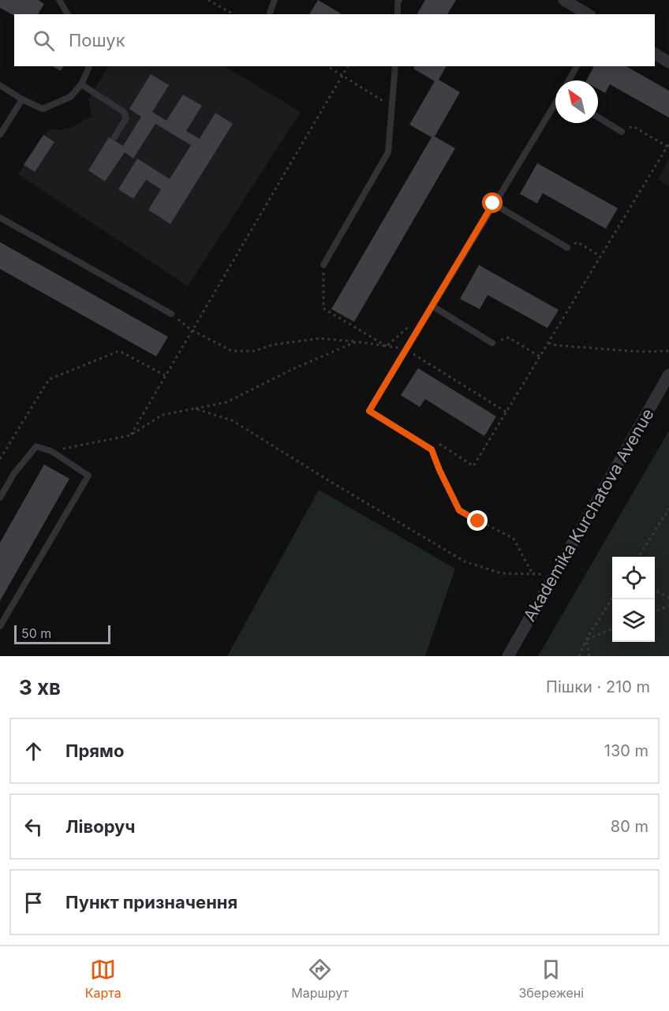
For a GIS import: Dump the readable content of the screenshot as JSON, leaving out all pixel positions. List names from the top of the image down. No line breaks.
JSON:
{"streets":{"street":["Akademika Kurchatova Avenue"]},"scale_bar":"50 m","north":"top left","page":{"search":"Пошук","scale":"50 m","heading":["3 хв","Пішки · 210 m"],"list":[["Прямо","130 m"],["Ліворуч","80 m"],"Пункт призначення"],"nav":["Карта","Маршрут","Збережені"]}}
